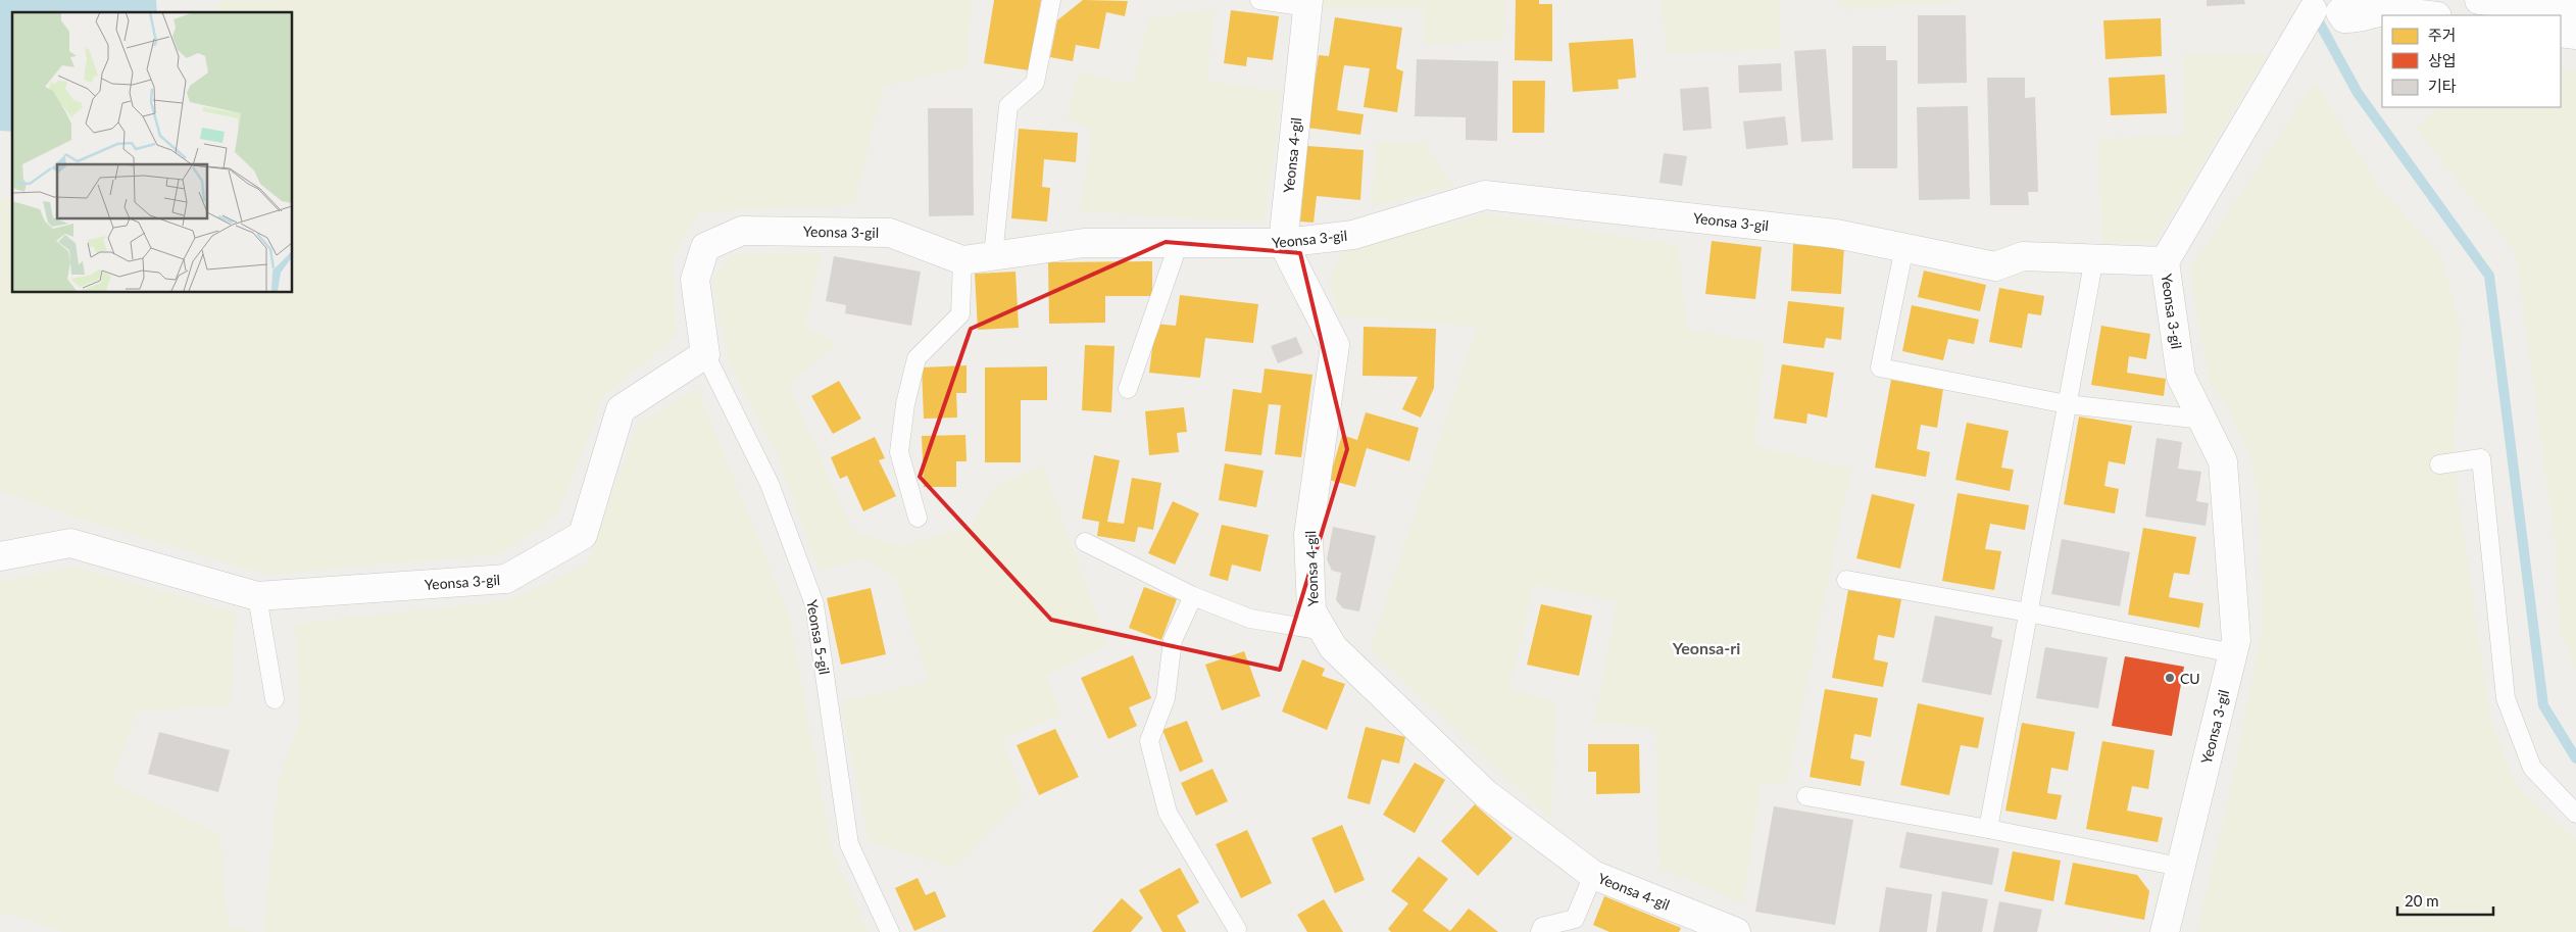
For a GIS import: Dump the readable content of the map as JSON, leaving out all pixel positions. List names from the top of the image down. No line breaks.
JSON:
{"streets":{"street":["Yeonsa 4-gil","Yeonsa 3-gil"],"lane":["Yeonsa 5-gil"]},"crossings":[["Yeonsa 4-gil","Yeonsa 3-gil"],["Yeonsa 3-gil","Yeonsa 5-gil"]],"districts":["Yeonsa-ri"],"places":["CU"],"legend":["주거","상업","기타"],"scale_bar":"20 m"}
